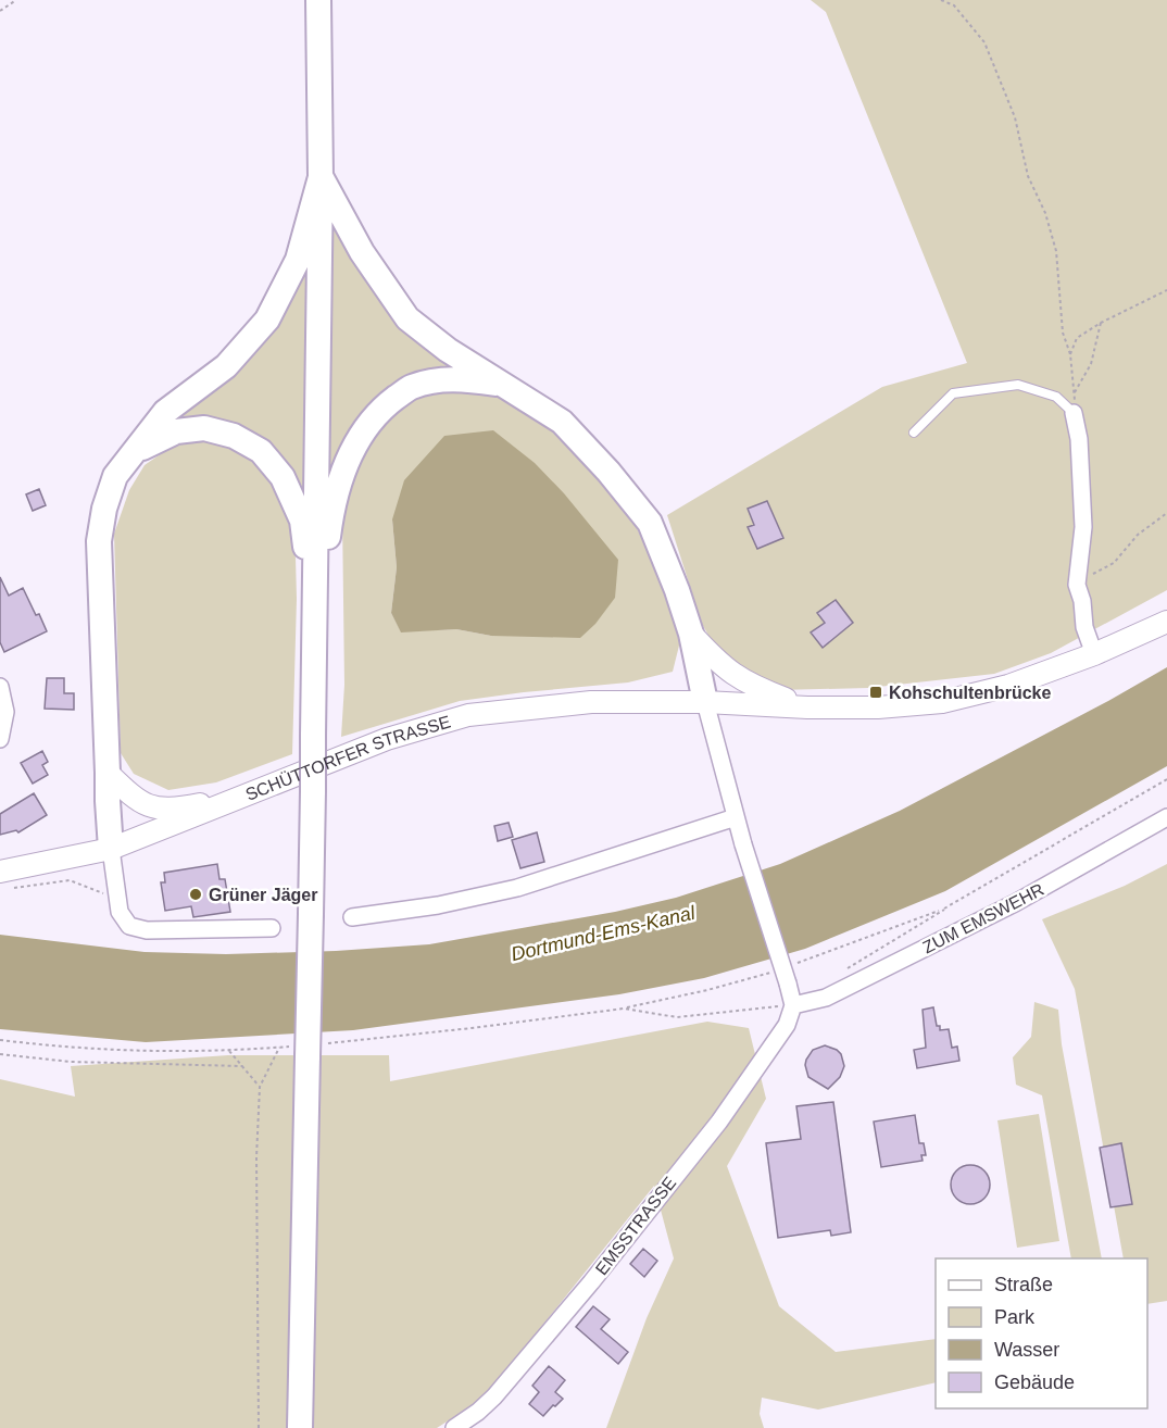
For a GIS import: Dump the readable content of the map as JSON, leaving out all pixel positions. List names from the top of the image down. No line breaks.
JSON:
{"streets":{"main road":["SCHÜTTORFER STRASSE"],"street":["ZUM EMSWEHR","EMSSTRASSE"]},"crossings":[["ZUM EMSWEHR","EMSSTRASSE"]],"water":["Dortmund-Ems-Kanal"],"places":{"transit":["Kohschultenbrücke"],"other":["Grüner Jäger"]},"legend":["Straße","Park","Wasser","Gebäude"]}
